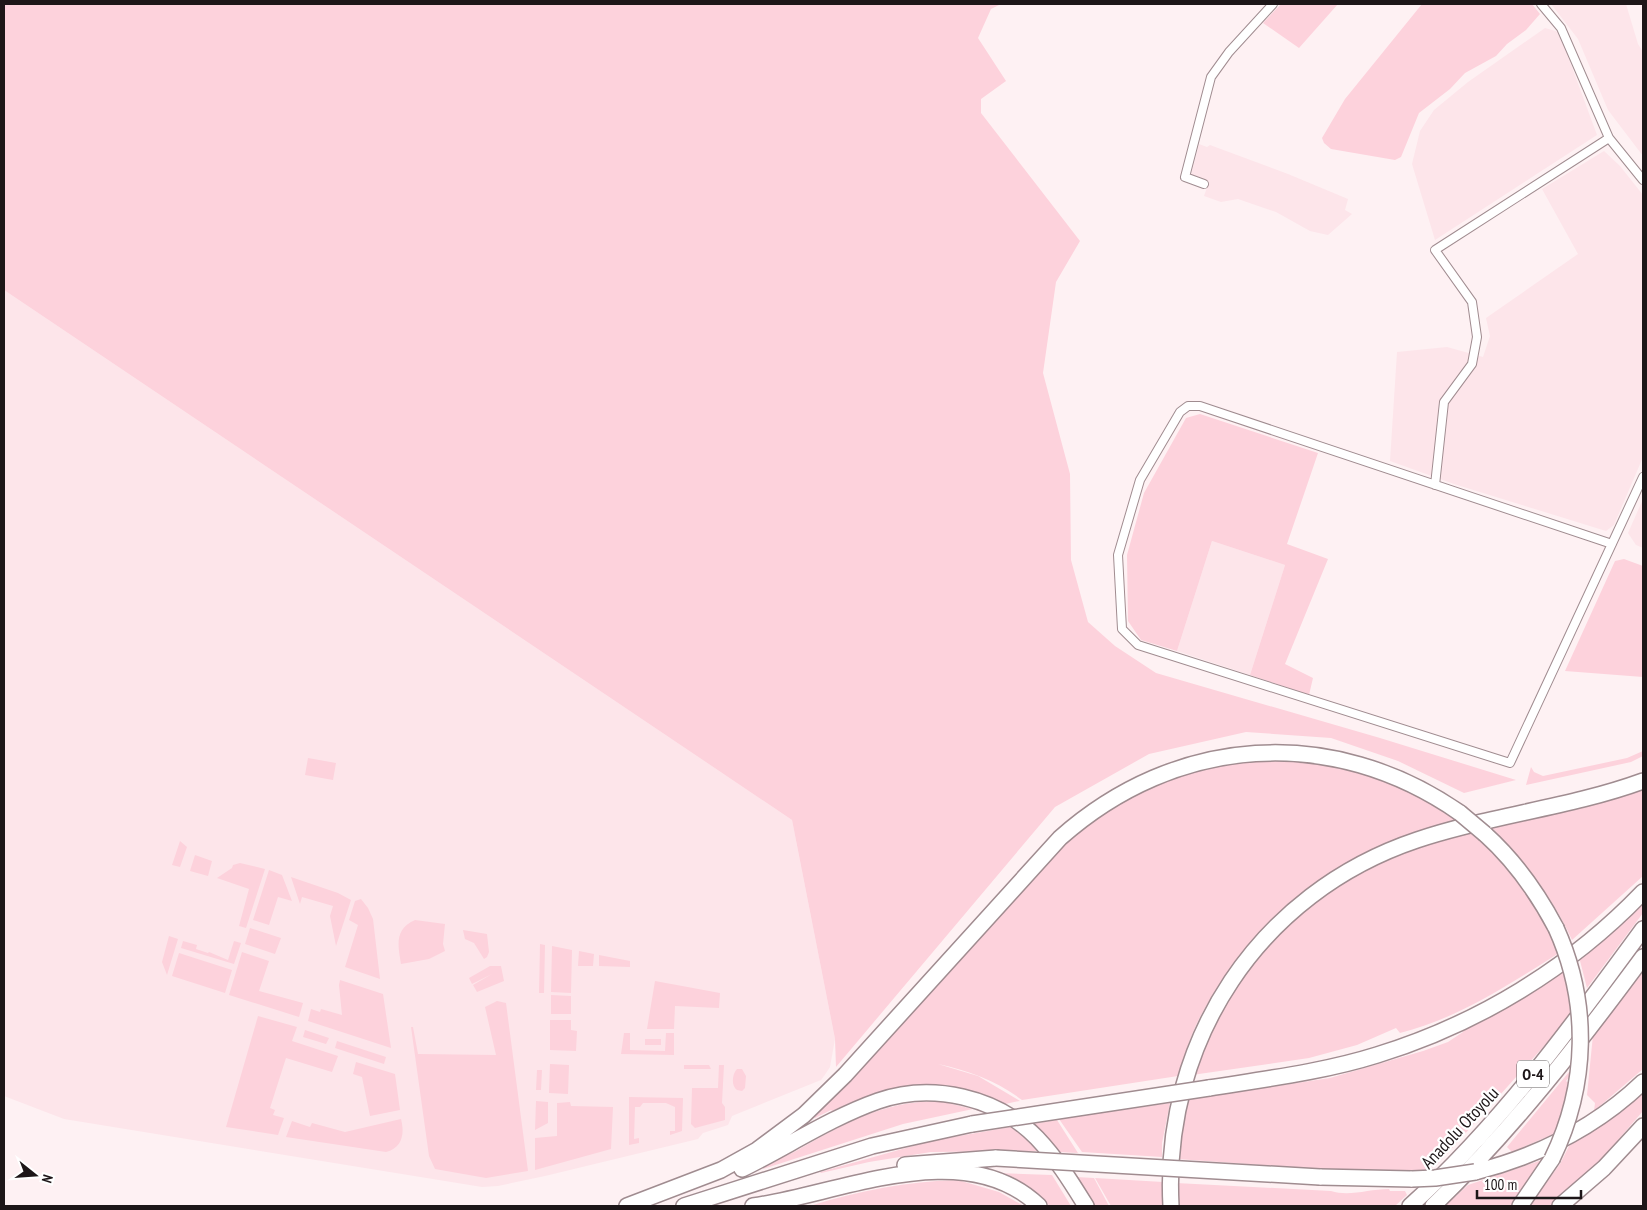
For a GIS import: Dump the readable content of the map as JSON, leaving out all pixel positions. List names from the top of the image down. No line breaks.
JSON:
{"streets":{"highway":["O-4","Anadolu Otoyolu"]},"scale_bar":"100 m","north":"right"}
